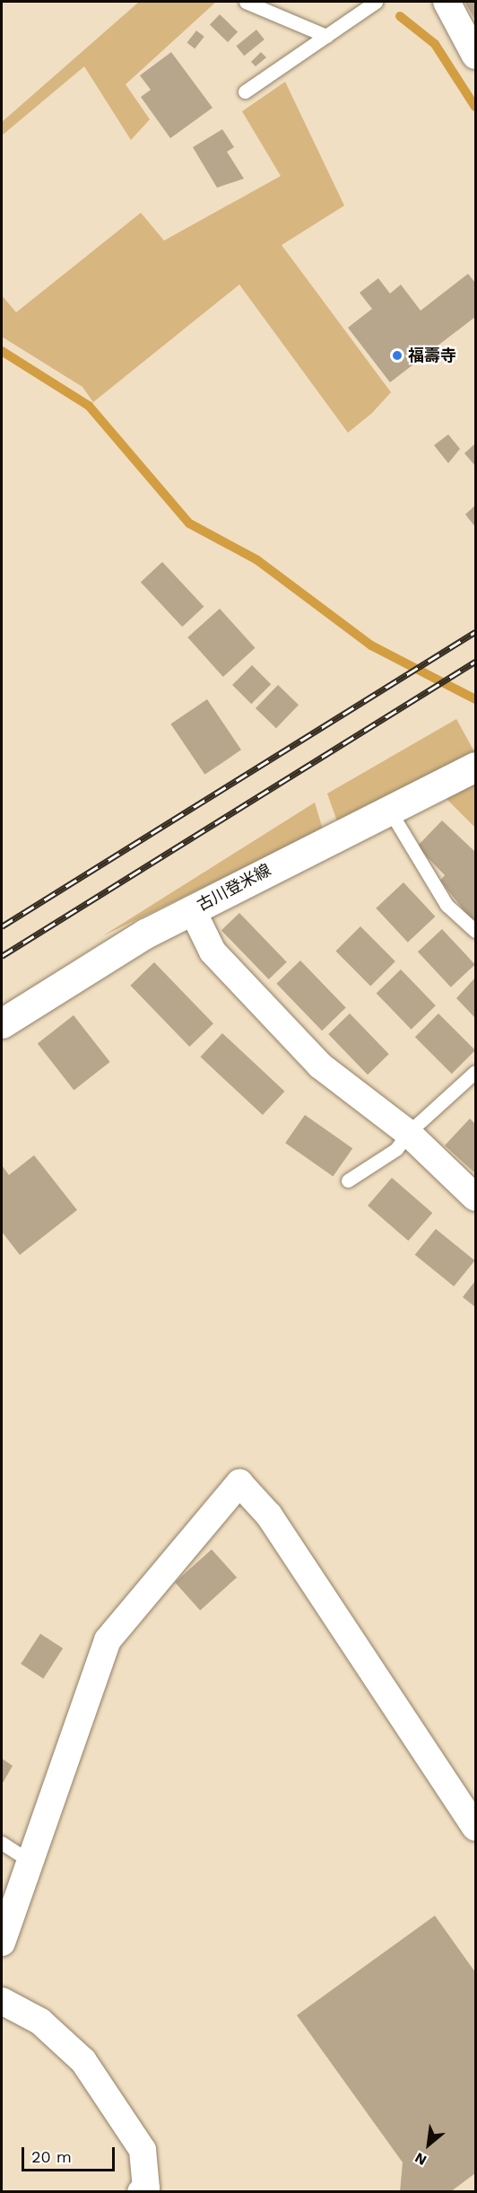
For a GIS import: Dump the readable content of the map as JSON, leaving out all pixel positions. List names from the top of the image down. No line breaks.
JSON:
{"streets":{"main road":["古川登米線"]},"places":["福壽寺"],"scale_bar":"20 m","north":"bottom left"}
